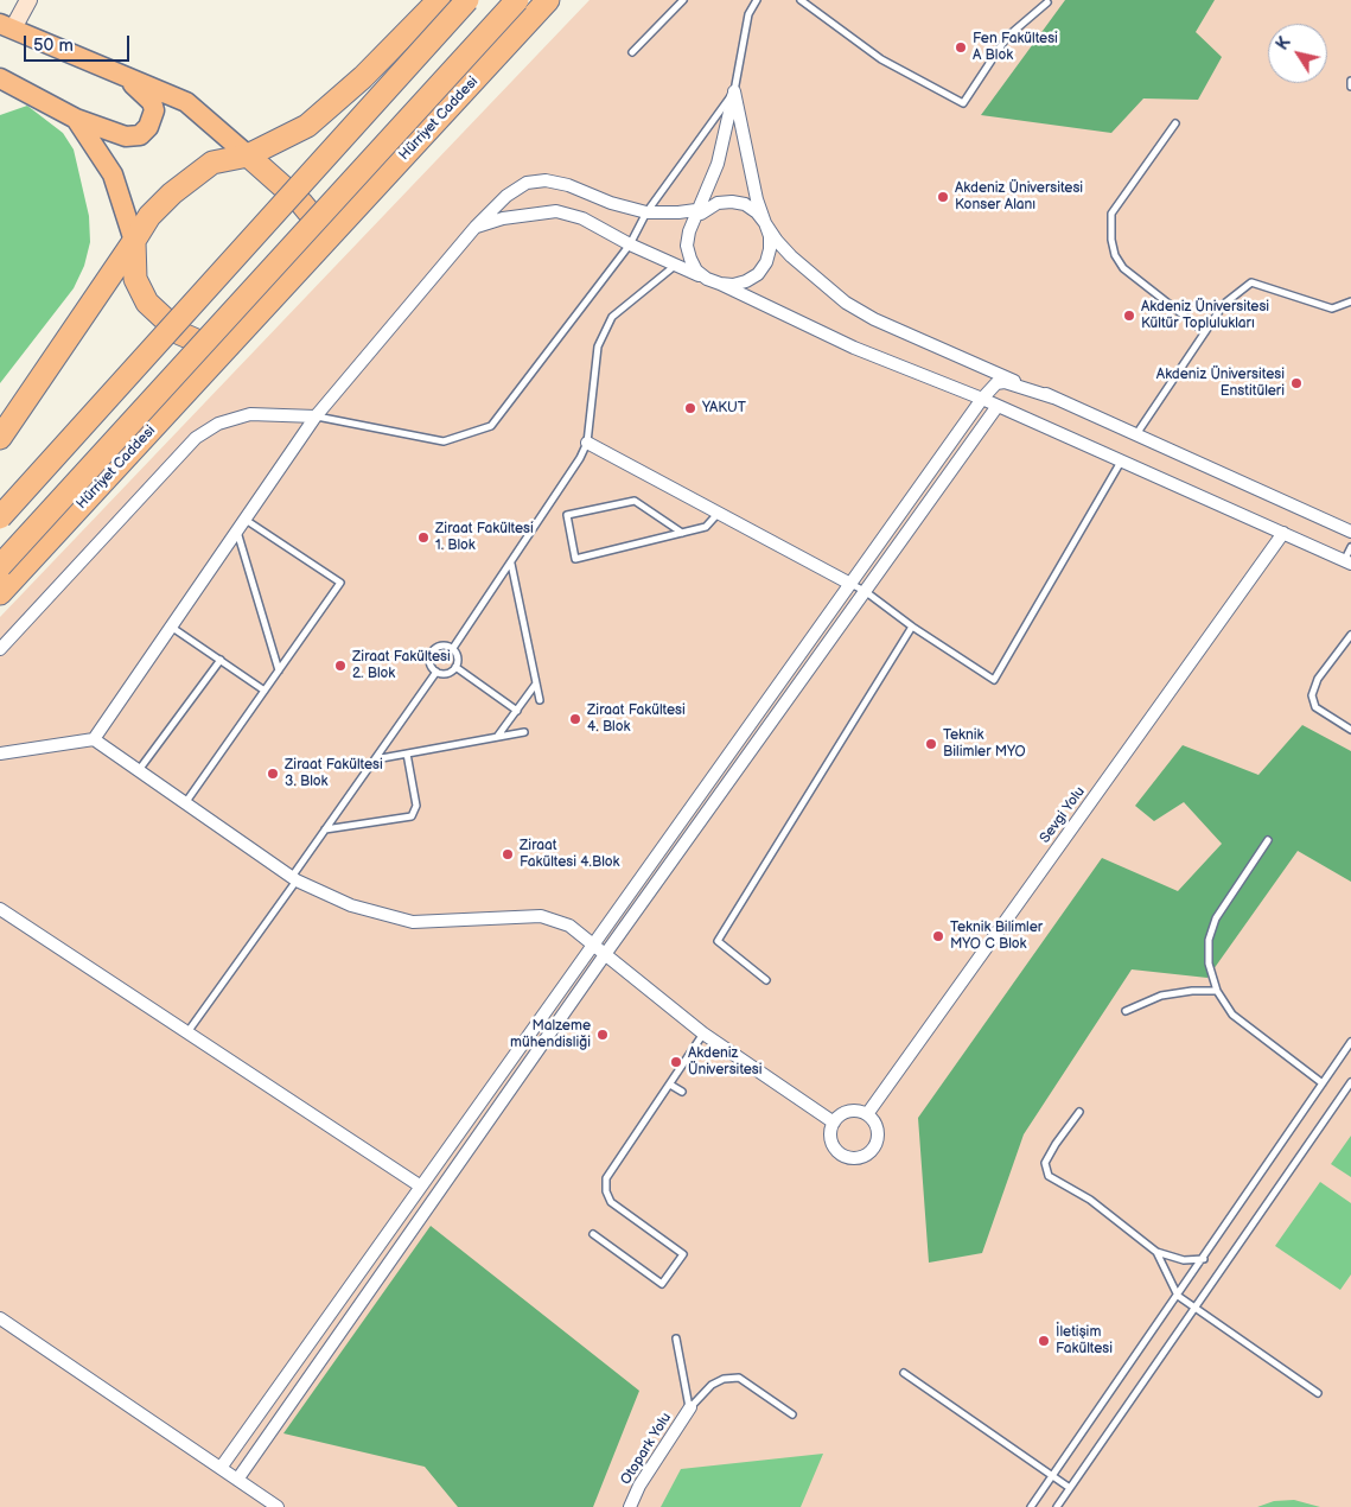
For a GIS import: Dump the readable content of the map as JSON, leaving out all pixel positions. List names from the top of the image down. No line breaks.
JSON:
{"streets":{"highway":["Hürriyet Caddesi"],"street":["Sevgi Yolu","Otopark Yolu"]},"places":["Fen Fakültesi A Blok","Akdeniz Üniversitesi Konser Alanı","Akdeniz Üniversitesi Kültür Toplulukları","Akdeniz Üniversitesi Enstitüleri","YAKUT","Ziraat Fakültesi 1. Blok","Ziraat Fakültesi 2. Blok","Ziraat Fakültesi 4. Blok","Teknik Bilimler MYO","Ziraat Fakültesi 3. Blok","Ziraat Fakültesi 4.Blok","Teknik Bilimler MYO C Blok","Malzeme mühendisliği","Akdeniz Üniversitesi","İletişim Fakültesi"],"scale_bar":"50 m","north":"top left"}
